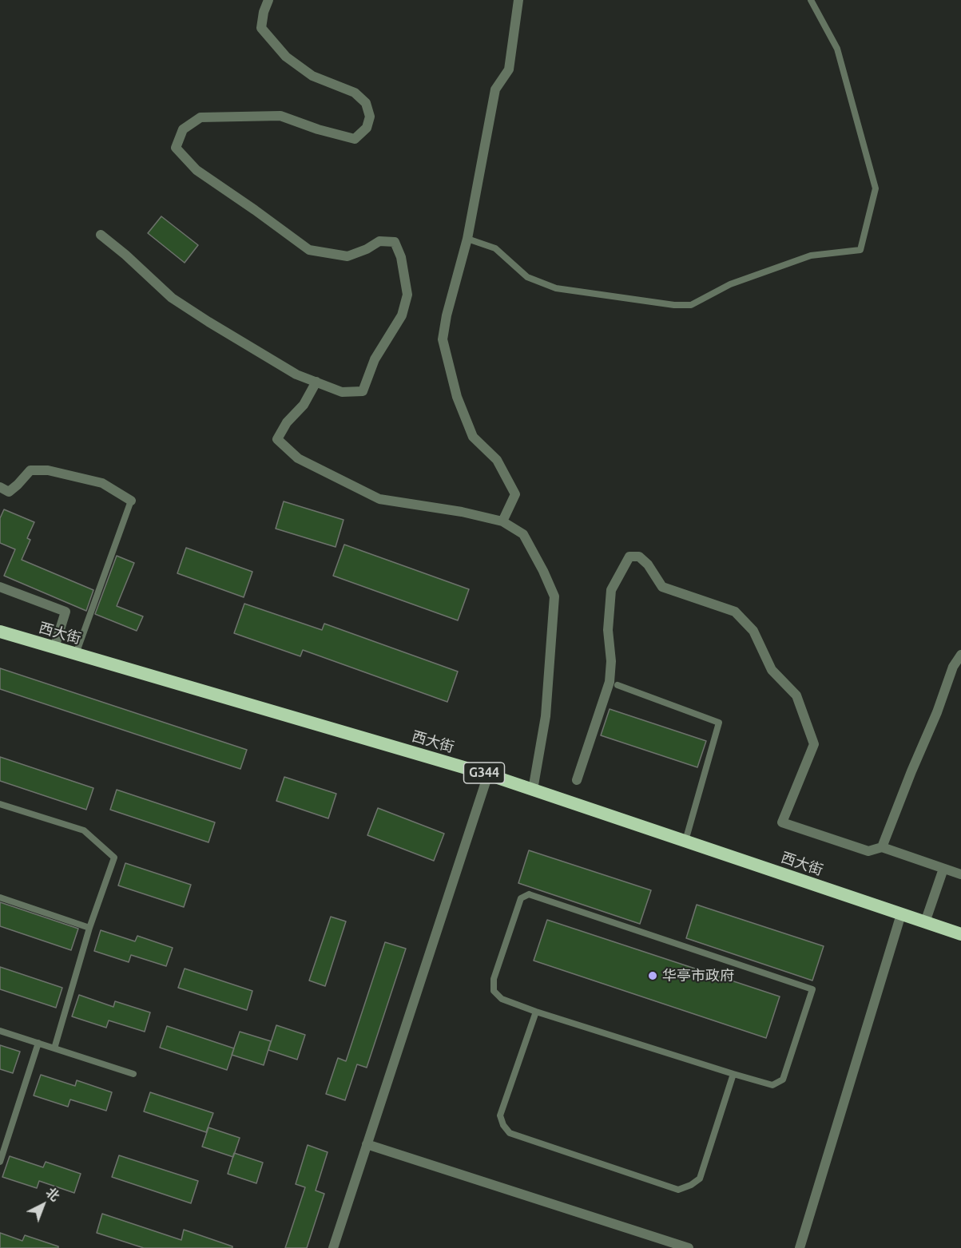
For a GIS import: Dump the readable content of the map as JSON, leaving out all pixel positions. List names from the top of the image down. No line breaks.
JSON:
{"streets":{"highway":["西大街","G344"]},"places":["华亭市政府"],"north":"top right"}
